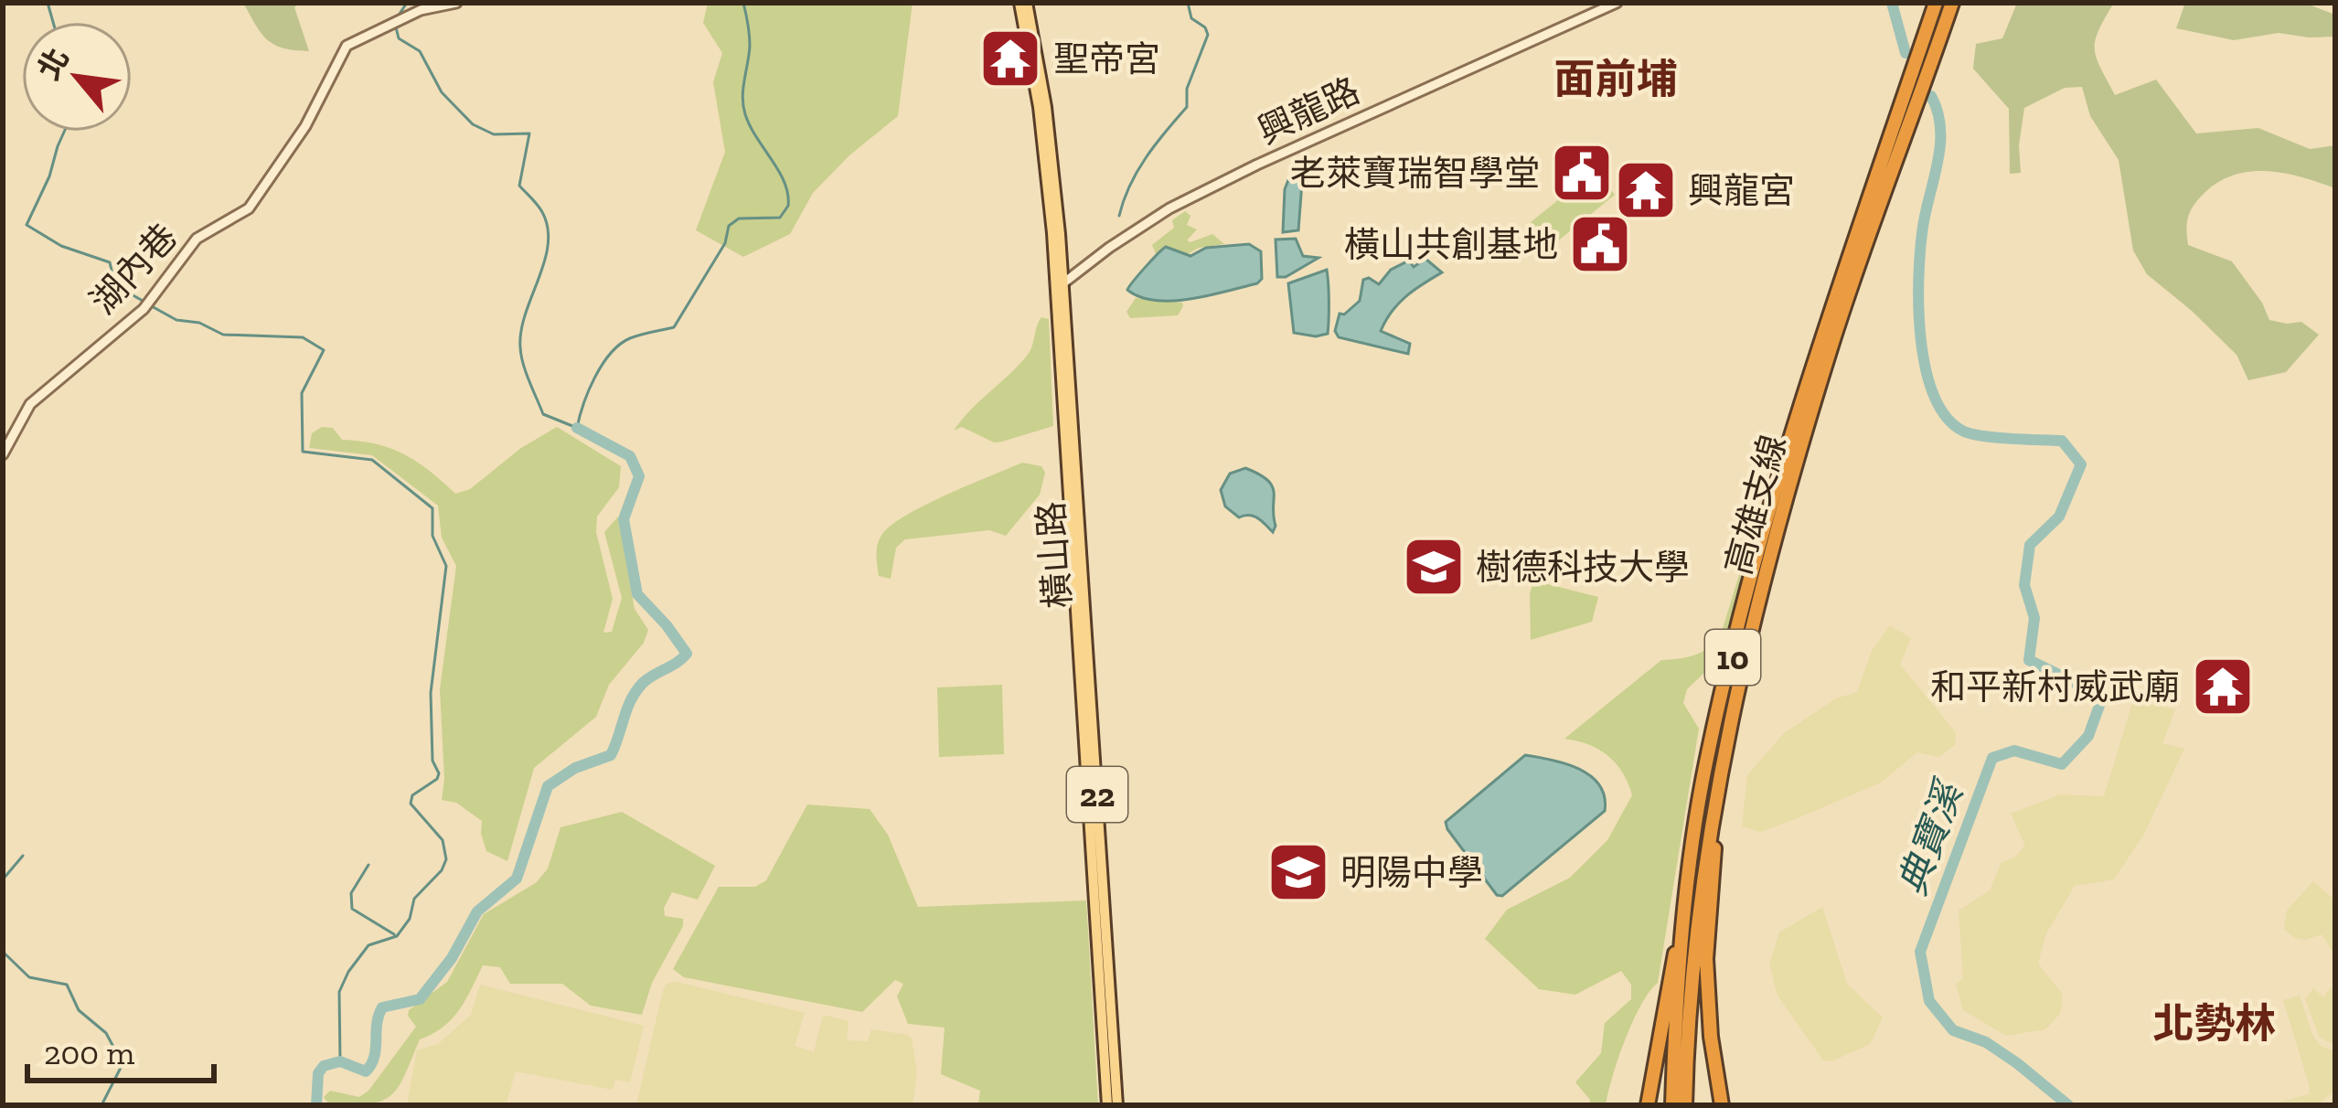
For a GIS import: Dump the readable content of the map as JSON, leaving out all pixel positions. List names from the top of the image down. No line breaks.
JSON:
{"streets":{"highway":["高雄支線","10"],"main road":["橫山路","22"],"street":["興龍路","湖內巷"]},"crossings":[["興龍路","橫山路"]],"districts":["面前埔","北勢林"],"water":["典寶溪"],"places":{"temple":["聖帝宮","興龍宮","和平新村威武廟"],"public building":["老萊寶瑞智學堂","橫山共創基地"],"school or university":["樹德科技大學","明陽中學"]},"scale_bar":"200 m","north":"top left"}
